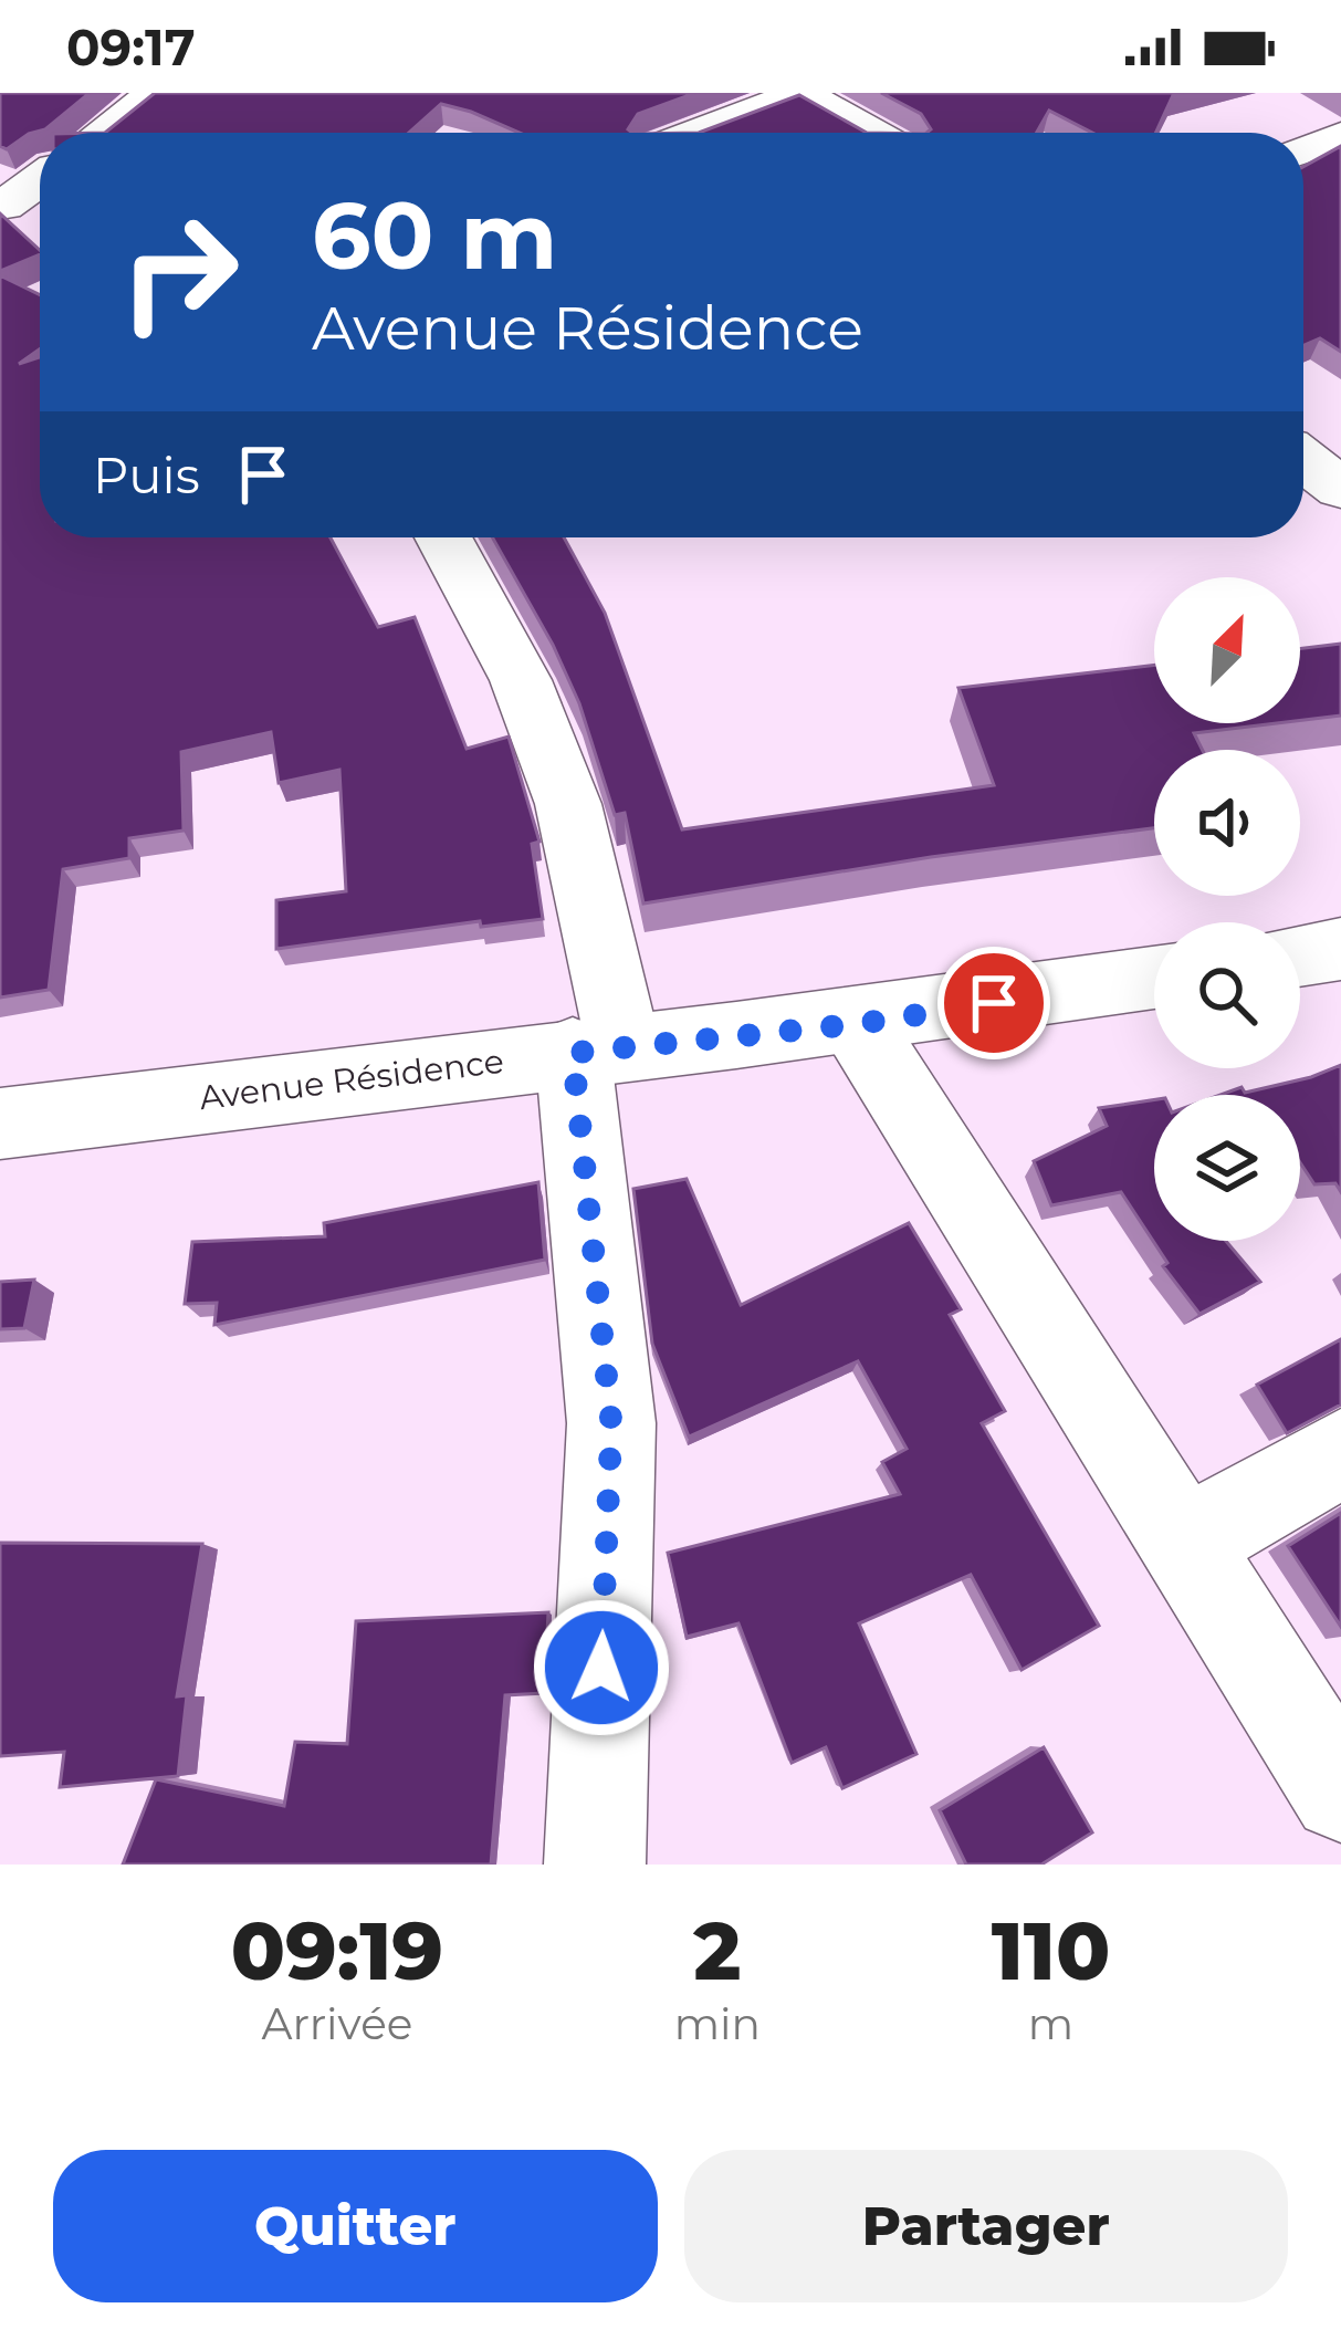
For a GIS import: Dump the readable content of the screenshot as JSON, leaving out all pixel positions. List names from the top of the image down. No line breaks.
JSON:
{"streets":{"street":["Avenue Résidence"]},"north":"top right","page":{"status":"09:17","turn":["60 m","Avenue Résidence"],"then":"Puis","eta":["09:19","Arrivée","2","min","110","m"],"buttons":["Quitter","Partager"]}}
